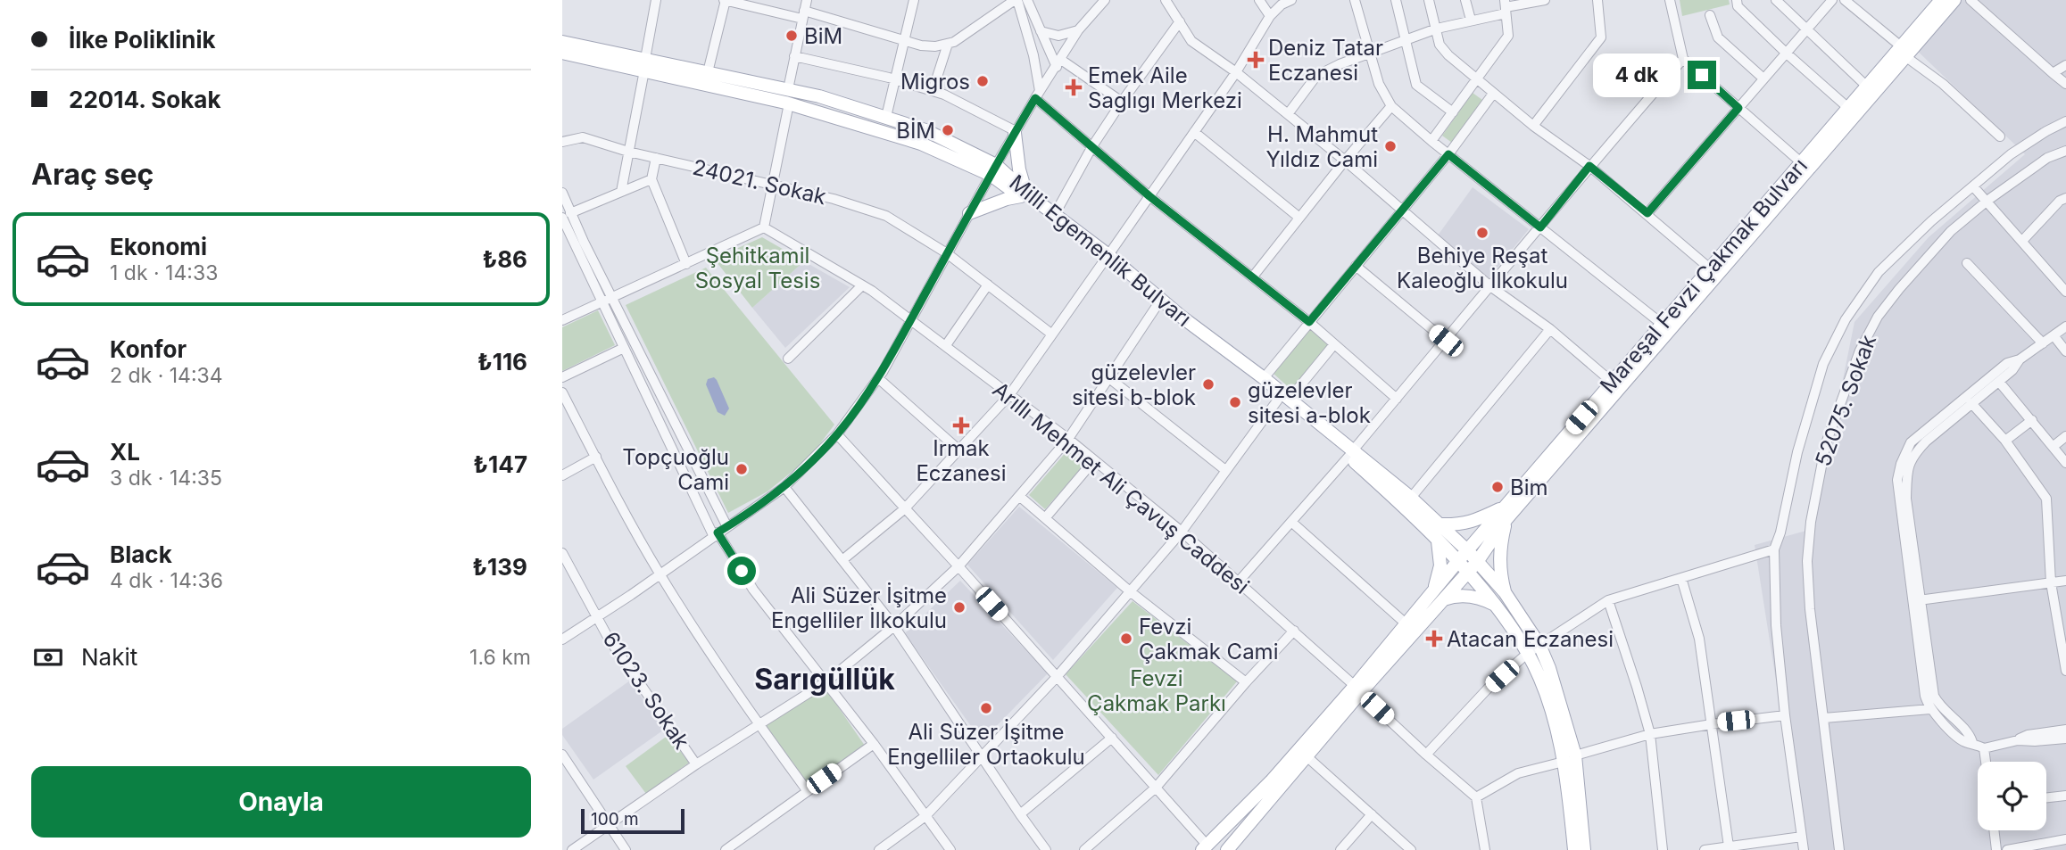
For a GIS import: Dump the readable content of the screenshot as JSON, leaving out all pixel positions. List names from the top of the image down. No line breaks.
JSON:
{"streets":{"main road":["Milli Egemenlik Bulvarı","Mareşal Fevzi Çakmak Bulvarı"],"street":["24021. Sokak","52075. Sokak","Arıllı Mehmet Ali Çavuş Caddesi","61023. Sokak"]},"crossings":[["Milli Egemenlik Bulvarı","Mareşal Fevzi Çakmak Bulvarı"]],"districts":["Sarıgüllük"],"parks":["Şehitkamil Sosyal Tesis","Fevzi Çakmak Parkı"],"places":{"other":["BiM","Migros","BİM","H. Mahmut Yıldız Cami","Behiye Reşat Kaleoğlu İlkokulu","güzelevler sitesi b-blok","güzelevler sitesi a-blok","Topçuoğlu Cami","Bim","Ali Süzer İşitme Engelliler İlkokulu","Fevzi Çakmak Cami","Ali Süzer İşitme Engelliler Ortaokulu"],"health":["Deniz Tatar Eczanesi","Emek Aile Saglıgı Merkezi","Irmak Eczanesi","Atacan Eczanesi"]},"scale_bar":"100 m","page":{"banner":["İlke Poliklinik","22014. Sokak"],"bubble":"4 dk","heading":"Araç seç","list":[{"name":"Ekonomi","note":"1 dk · 14:33","value":"₺86"},{"name":"Konfor","note":"2 dk · 14:34","value":"₺116"},{"name":"XL","note":"3 dk · 14:35","value":"₺147"},{"name":"Black","note":"4 dk · 14:36","value":"₺139"}],"pay":["Nakit","1.6 km"],"buttons":"Onayla","scale":"100 m"}}
